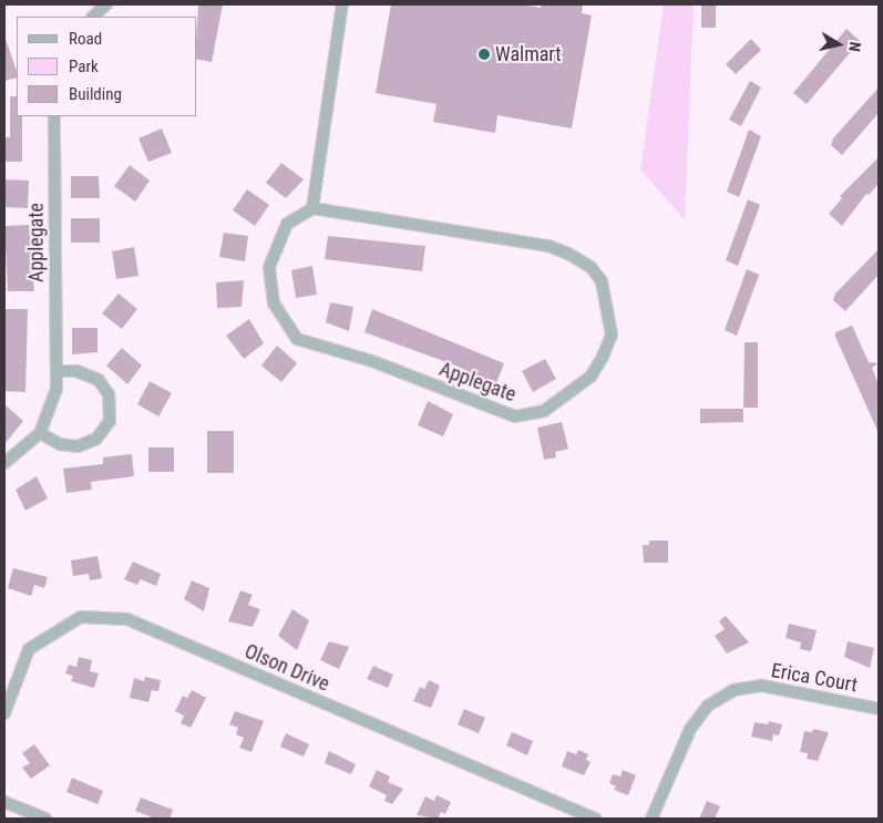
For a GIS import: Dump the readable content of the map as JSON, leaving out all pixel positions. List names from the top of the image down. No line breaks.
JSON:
{"streets":{"street":["Applegate","Olson Drive","Erica Court"]},"places":["Walmart"],"legend":["Road","Park","Building"],"north":"right"}
